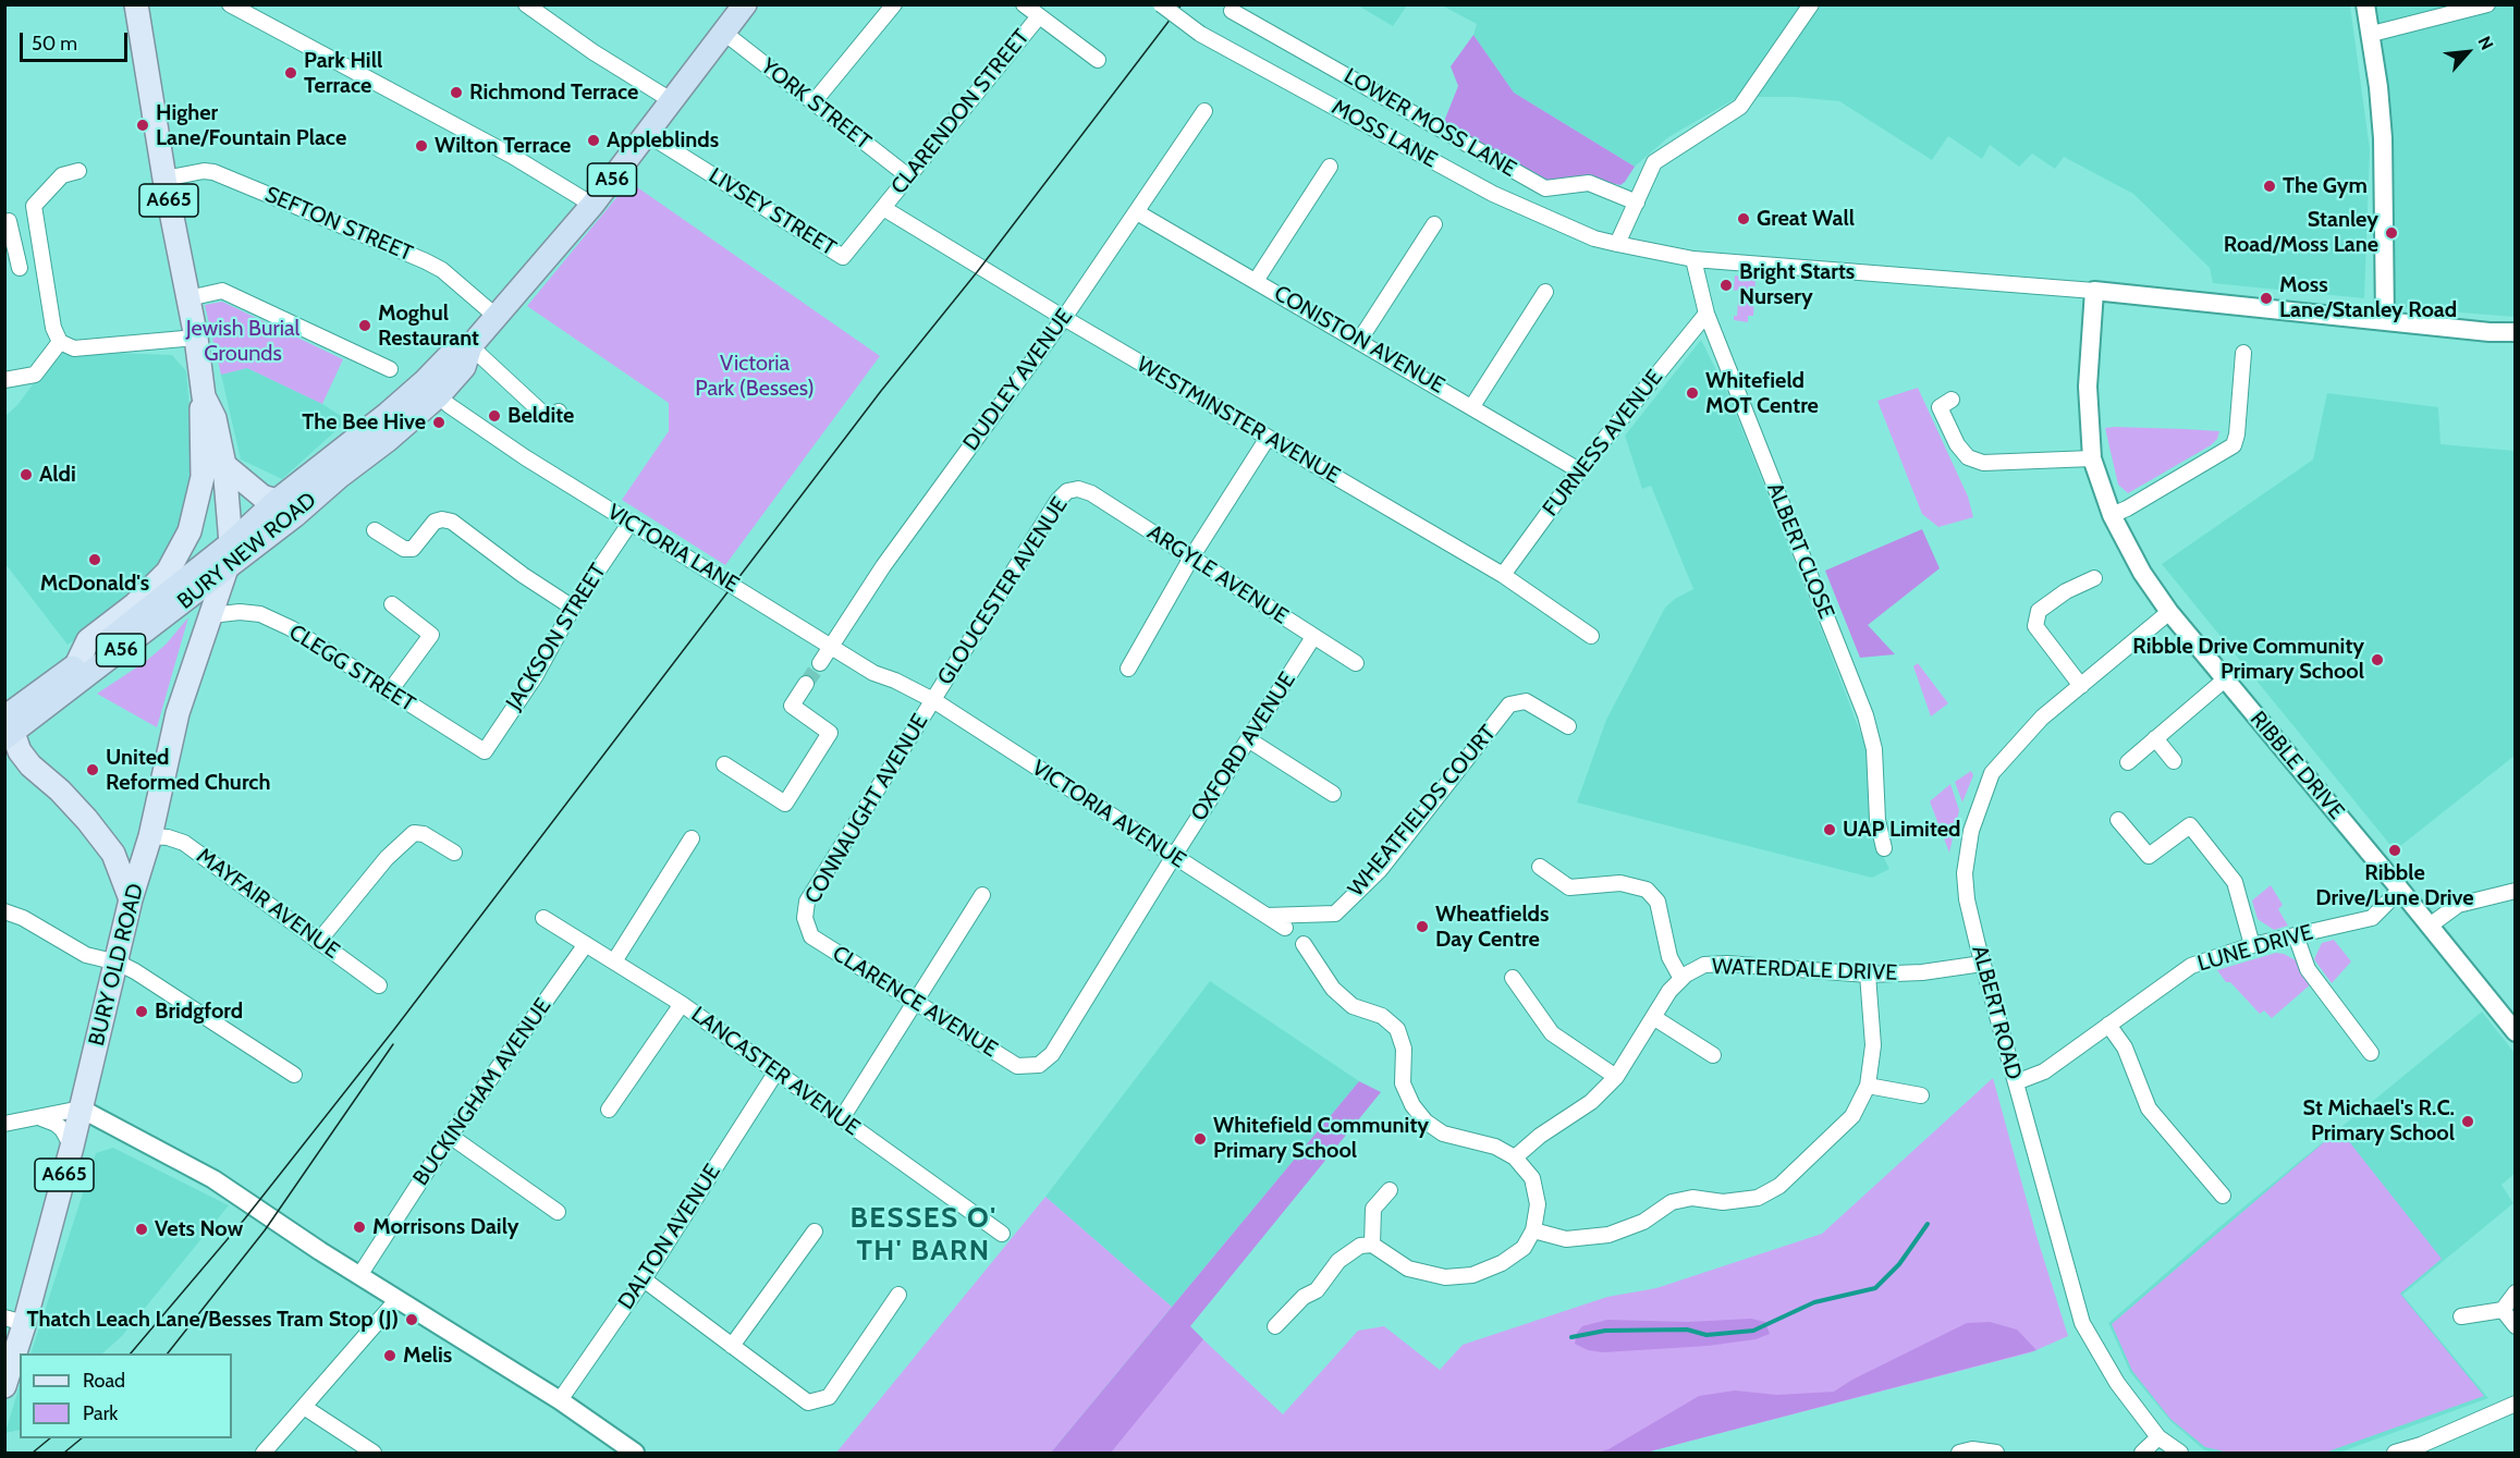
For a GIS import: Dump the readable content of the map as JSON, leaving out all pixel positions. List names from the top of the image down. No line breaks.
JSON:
{"streets":{"highway":["A56","BURY NEW ROAD"],"main road":["A665","BURY OLD ROAD"],"street":["YORK STREET","CLARENDON STREET","LOWER MOSS LANE","MOSS LANE","LIVSEY STREET","SEFTON STREET","CONISTON AVENUE","DUDLEY AVENUE","WESTMINSTER AVENUE","FURNESS AVENUE","VICTORIA LANE","ALBERT CLOSE","ARGYLE AVENUE","GLOUCESTER AVENUE","JACKSON STREET","CLEGG STREET","OXFORD AVENUE","RIBBLE DRIVE","CONNAUGHT AVENUE","WHEATFIELDS COURT","VICTORIA AVENUE","MAYFAIR AVENUE","LUNE DRIVE","WATERDALE DRIVE","CLARENCE AVENUE","ALBERT ROAD","LANCASTER AVENUE","BUCKINGHAM AVENUE","DALTON AVENUE"]},"crossings":[["YORK STREET","CLARENDON STREET"],["YORK STREET","BURY NEW ROAD"],["CLARENDON STREET","LIVSEY STREET"],["CLARENDON STREET","WESTMINSTER AVENUE"],["MOSS LANE","ALBERT CLOSE"],["MOSS LANE","RIBBLE DRIVE"],["A665","SEFTON STREET"],["A665","BURY NEW ROAD"],["A665","BURY OLD ROAD"],["LIVSEY STREET","WESTMINSTER AVENUE"],["LIVSEY STREET","BURY NEW ROAD"],["SEFTON STREET","BURY NEW ROAD"],["CONISTON AVENUE","DUDLEY AVENUE"],["CONISTON AVENUE","FURNESS AVENUE"],["DUDLEY AVENUE","WESTMINSTER AVENUE"],["DUDLEY AVENUE","VICTORIA LANE"],["WESTMINSTER AVENUE","FURNESS AVENUE"],["FURNESS AVENUE","ALBERT CLOSE"],["VICTORIA LANE","BURY NEW ROAD"],["VICTORIA LANE","GLOUCESTER AVENUE"],["VICTORIA LANE","JACKSON STREET"],["VICTORIA LANE","CONNAUGHT AVENUE"],["VICTORIA LANE","VICTORIA AVENUE"],["BURY NEW ROAD","BURY OLD ROAD"],["ARGYLE AVENUE","GLOUCESTER AVENUE"],["ARGYLE AVENUE","OXFORD AVENUE"],["GLOUCESTER AVENUE","CONNAUGHT AVENUE"],["GLOUCESTER AVENUE","VICTORIA AVENUE"],["JACKSON STREET","CLEGG STREET"],["CLEGG STREET","BURY OLD ROAD"],["OXFORD AVENUE","VICTORIA AVENUE"],["OXFORD AVENUE","CLARENCE AVENUE"],["RIBBLE DRIVE","LUNE DRIVE"],["RIBBLE DRIVE","ALBERT ROAD"],["CONNAUGHT AVENUE","VICTORIA AVENUE"],["CONNAUGHT AVENUE","CLARENCE AVENUE"],["WHEATFIELDS COURT","VICTORIA AVENUE"],["MAYFAIR AVENUE","BURY OLD ROAD"],["LUNE DRIVE","ALBERT ROAD"],["WATERDALE DRIVE","ALBERT ROAD"],["LANCASTER AVENUE","BUCKINGHAM AVENUE"],["LANCASTER AVENUE","DALTON AVENUE"]],"districts":["BESSES O' TH' BARN"],"parks":["Jewish Burial Grounds","Victoria Park (Besses)"],"places":["Park Hill Terrace","Richmond Terrace","Higher Lane/Fountain Place","Appleblinds","Wilton Terrace","The Gym","Great Wall","Stanley Road/Moss Lane","Bright Starts Nursery","Moss Lane/Stanley Road","Moghul Restaurant","Whitefield MOT Centre","Beldite","The Bee Hive","Aldi","McDonald's","Ribble Drive Community Primary School","United Reformed Church","UAP Limited","Ribble Drive/Lune Drive","Wheatfields Day Centre","Bridgford","St Michael's R.C. Primary School","Whitefield Community Primary School","Morrisons Daily","Vets Now","Thatch Leach Lane/Besses Tram Stop (J)","Melis"],"legend":["Road","Park"],"scale_bar":"50 m","north":"top right"}
